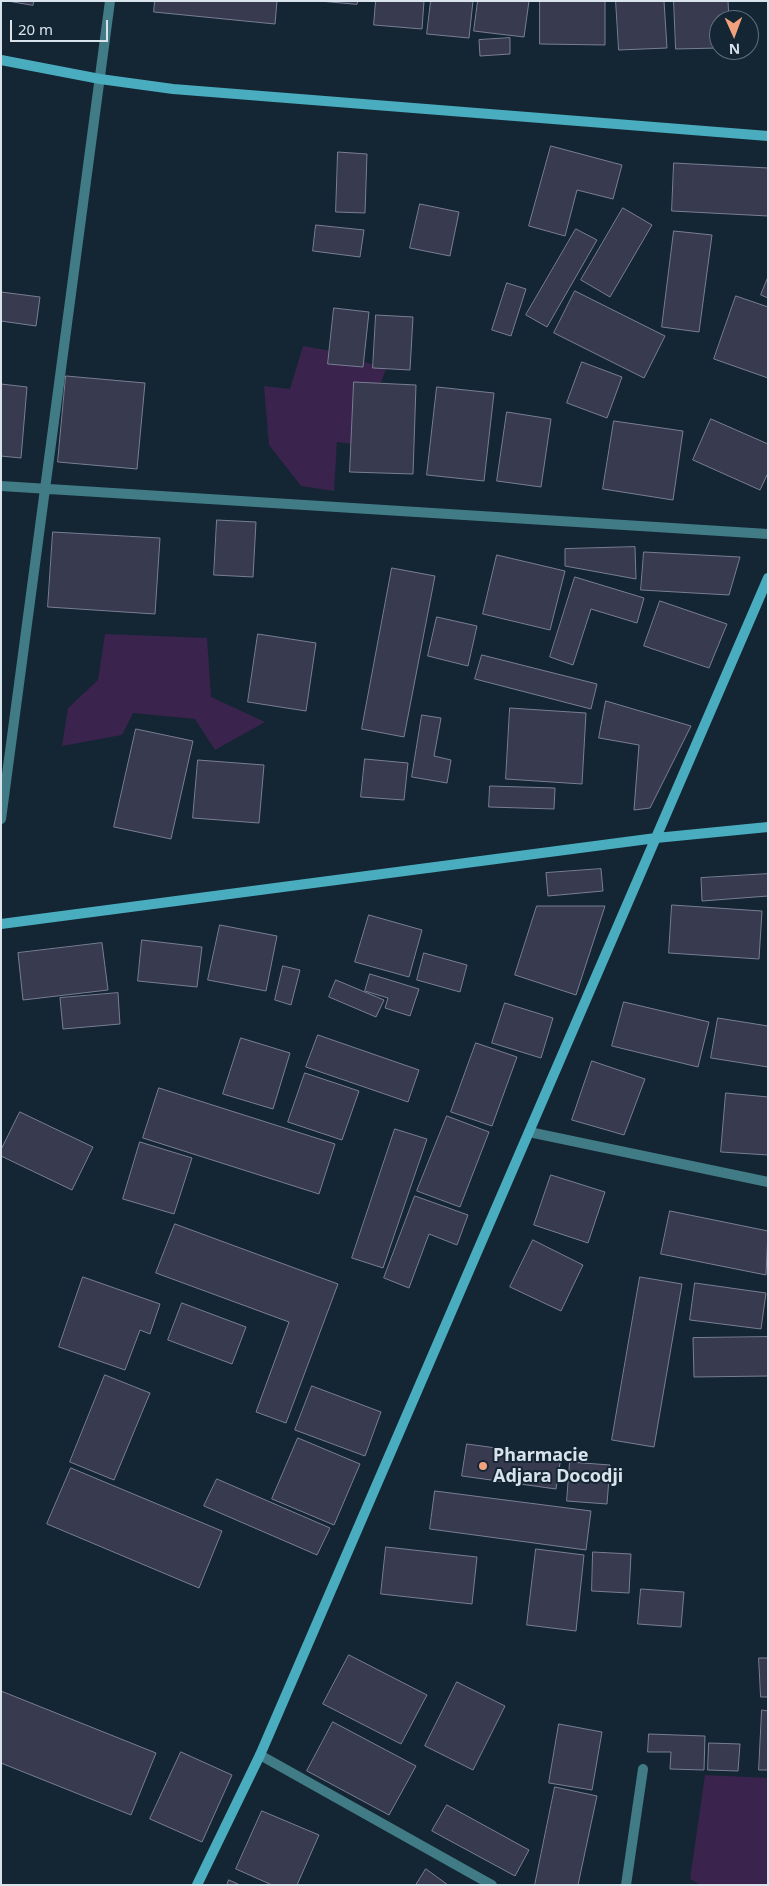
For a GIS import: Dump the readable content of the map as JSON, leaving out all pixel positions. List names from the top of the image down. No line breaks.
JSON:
{"places":["Pharmacie Adjara Docodji"],"scale_bar":"20 m","north":"bottom"}
